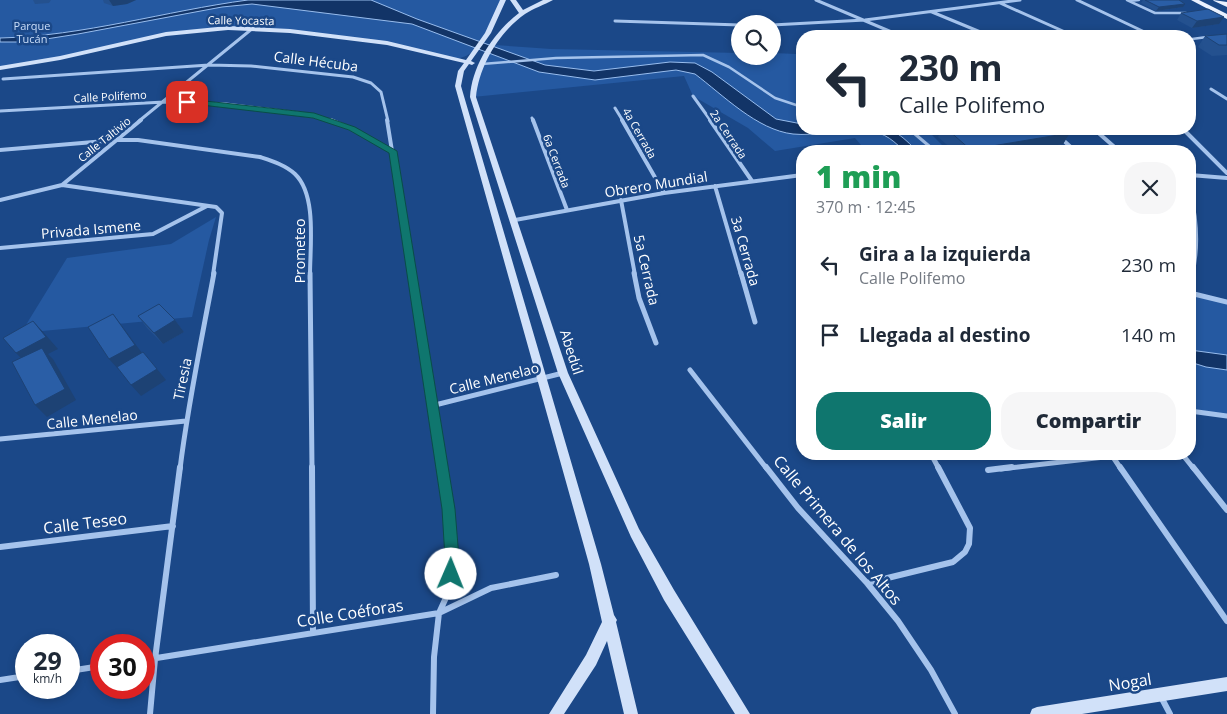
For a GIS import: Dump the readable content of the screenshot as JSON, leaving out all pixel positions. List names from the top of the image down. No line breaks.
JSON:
{"streets":{"street":["Calle Yocasta","Calle Hécuba","Calle Polifemo","4a Cerrada","2a Cerrada","Calle Taltivio","6a Cerrada","Obrero Mundial","Privada Ismene","Prometeo","3a Cerrada","5a Cerrada","Abedúl","Calle Menelao","Tiresia","Calle Teseo","Calle Primera de los Altos","Colle Coéforas","Nogal"]},"crossings":[["Calle Yocasta","Calle Taltivio"],["Calle Yocasta","Abedúl"],["Calle Hécuba","Calle Polifemo"],["Calle Hécuba","Calle Taltivio"],["Calle Hécuba","Calle Menelao"],["Calle Hécuba","Colle Coéforas"],["Calle Polifemo","Calle Taltivio"],["4a Cerrada","Obrero Mundial"],["2a Cerrada","Obrero Mundial"],["Calle Taltivio","Prometeo"],["6a Cerrada","Obrero Mundial"],["Obrero Mundial","3a Cerrada"],["Obrero Mundial","5a Cerrada"],["Obrero Mundial","Abedúl"],["Privada Ismene","Tiresia"],["Prometeo","Colle Coéforas"],["Abedúl","Calle Menelao"],["Calle Menelao","Tiresia"],["Tiresia","Calle Teseo"],["Tiresia","Colle Coéforas"]],"parks":["Parque Tucán"],"page":{"turn":["230 m","Calle Polifemo"],"heading":["1 min","370 m · 12:45"],"list":[{"name":"Gira a la izquierda","note":"Calle Polifemo","value":"230 m"},{"name":"Llegada al destino","value":"140 m"}],"buttons":["Salir","Compartir"],"speed":"29 km/h","limit":"30"}}
